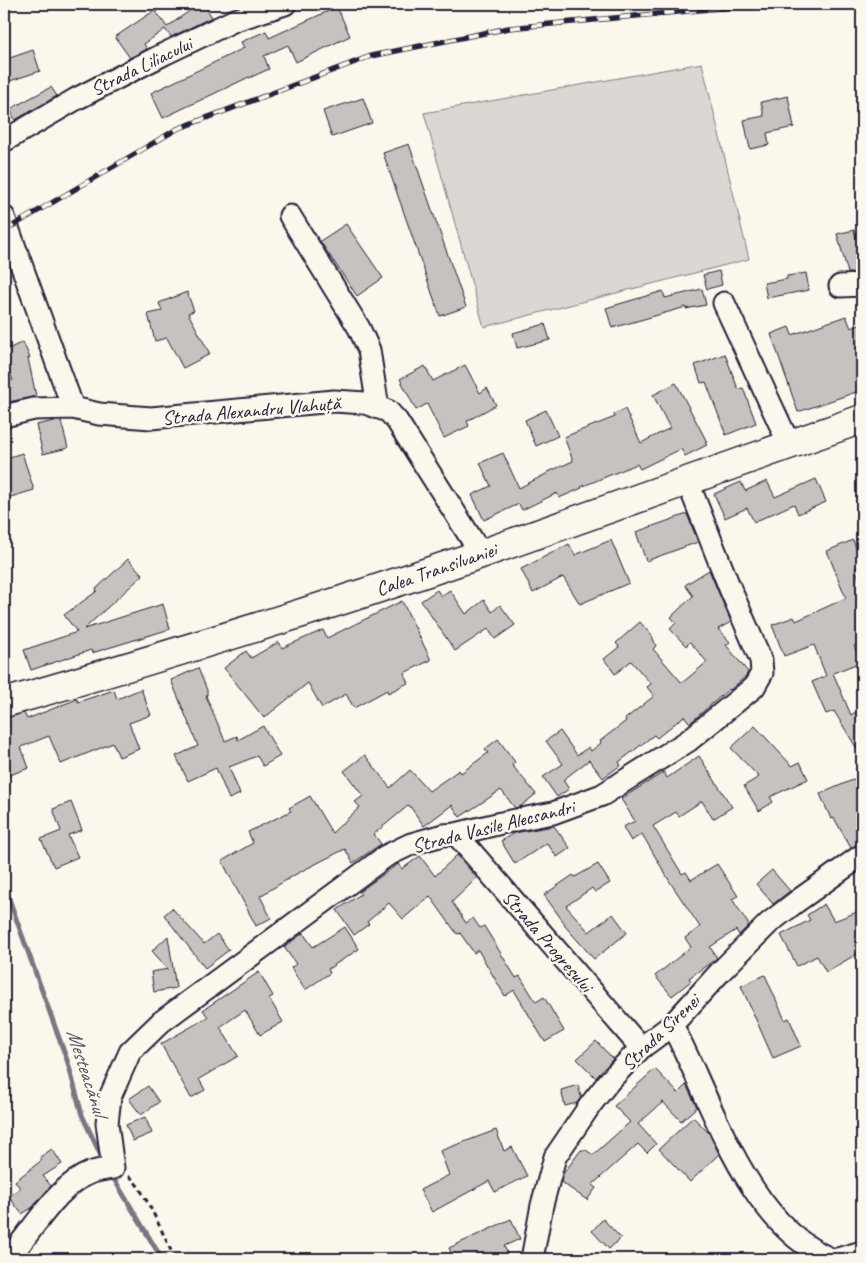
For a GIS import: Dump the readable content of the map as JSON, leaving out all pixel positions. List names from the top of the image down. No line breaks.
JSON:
{"streets":{"highway":["Calea Transilvaniei"],"street":["Strada Liliacului","Strada Alexandru Vlahuță","Strada Vasile Alecsandri","Strada Progresului","Strada Sirenei"]},"crossings":[["Strada Alexandru Vlahuță","Calea Transilvaniei"],["Calea Transilvaniei","Strada Vasile Alecsandri"],["Strada Vasile Alecsandri","Strada Progresului"],["Strada Progresului","Strada Sirenei"]],"water":["Mesteacănul"]}
